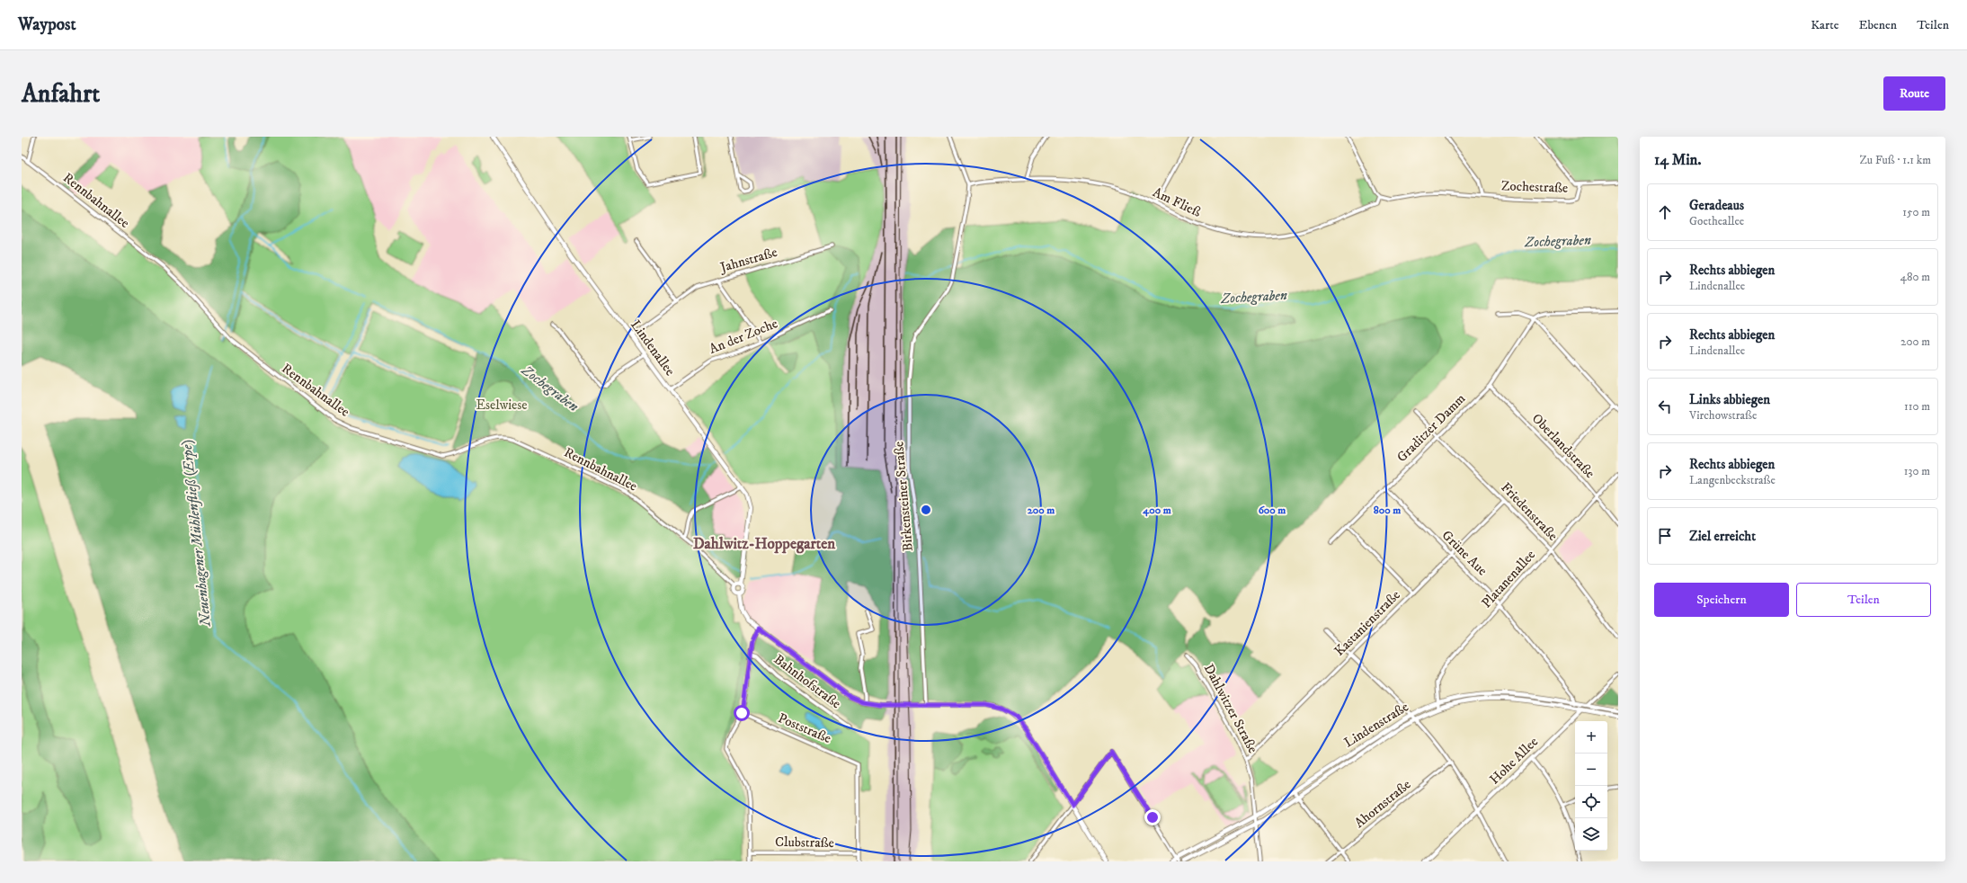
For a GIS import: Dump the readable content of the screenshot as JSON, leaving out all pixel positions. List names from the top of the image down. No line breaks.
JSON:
{"streets":{"street":["Zochestraße","Rennbahnallee","Am Fließ","Jahnstraße","An der Zoche","Lindenallee","Graditzer Damm","Oberlandstraße","Birkensteiner Straße","Friedenstraße","Grüne Aue","Platanenallee","Kastanienstraße","Bahnhofstraße","Dahlwitzer Straße","Lindenstraße","Poststraße","Hohe Allee","Ahornstraße","Clubstraße"]},"crossings":[["Zochestraße","Am Fließ"],["Rennbahnallee","Lindenallee"],["Am Fließ","Birkensteiner Straße"],["Jahnstraße","Lindenallee"],["An der Zoche","Lindenallee"],["Lindenallee","Birkensteiner Straße"],["Graditzer Damm","Oberlandstraße"],["Graditzer Damm","Friedenstraße"],["Graditzer Damm","Grüne Aue"],["Oberlandstraße","Platanenallee"],["Friedenstraße","Platanenallee"],["Friedenstraße","Kastanienstraße"],["Grüne Aue","Platanenallee"],["Grüne Aue","Kastanienstraße"],["Grüne Aue","Lindenstraße"],["Platanenallee","Lindenstraße"],["Kastanienstraße","Dahlwitzer Straße"],["Dahlwitzer Straße","Lindenstraße"],["Lindenstraße","Hohe Allee"],["Poststraße","Clubstraße"]],"districts":["Dahlwitz-Hoppegarten"],"water":["Zochegraben","Neuenhagener Mühlenfließ (Erpe)"],"parks":["Eselwiese"],"page":{"header":"Waypost","nav":["Karte","Ebenen","Teilen"],"buttons":["Route",["Speichern","Teilen"]],"title":"Anfahrt","heading":["14 Min.","Zu Fuß · 1.1 km"],"list":[["Geradeaus","Goetheallee","150 m"],["Rechts abbiegen","Lindenallee","480 m"],["Rechts abbiegen","Lindenallee","200 m"],["Links abbiegen","Virchowstraße","110 m"],["Rechts abbiegen","Langenbeckstraße","130 m"],"Ziel erreicht"],"map_buttons":["+","−"]},"rings":["200 m","400 m","600 m","800 m"]}
